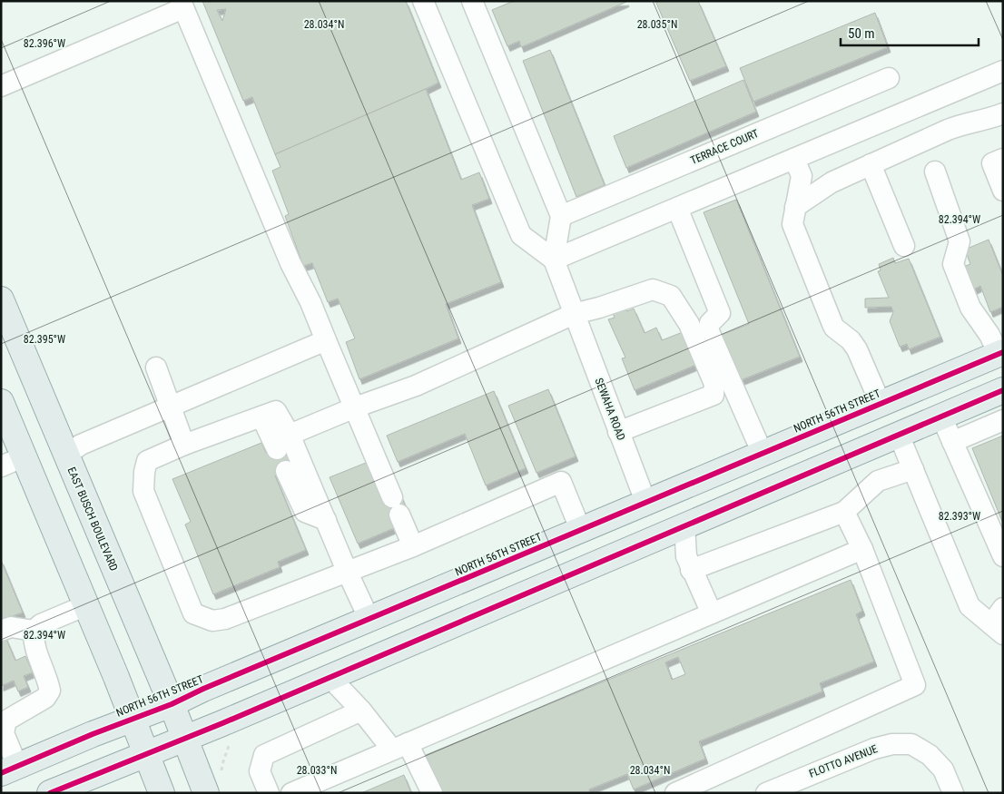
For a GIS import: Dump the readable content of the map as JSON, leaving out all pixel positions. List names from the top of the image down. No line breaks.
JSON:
{"streets":{"main road":["NORTH 56TH STREET","EAST BUSCH BOULEVARD"],"street":["TERRACE COURT","SEWAHA ROAD","FLOTTO AVENUE"]},"crossings":[["SEWAHA ROAD","NORTH 56TH STREET"],["NORTH 56TH STREET","EAST BUSCH BOULEVARD"]],"scale_bar":"50 m","coordinates":["28.034°N","28.035°N","82.396°W","82.394°W","82.395°W","82.393°W","28.033°N"]}
